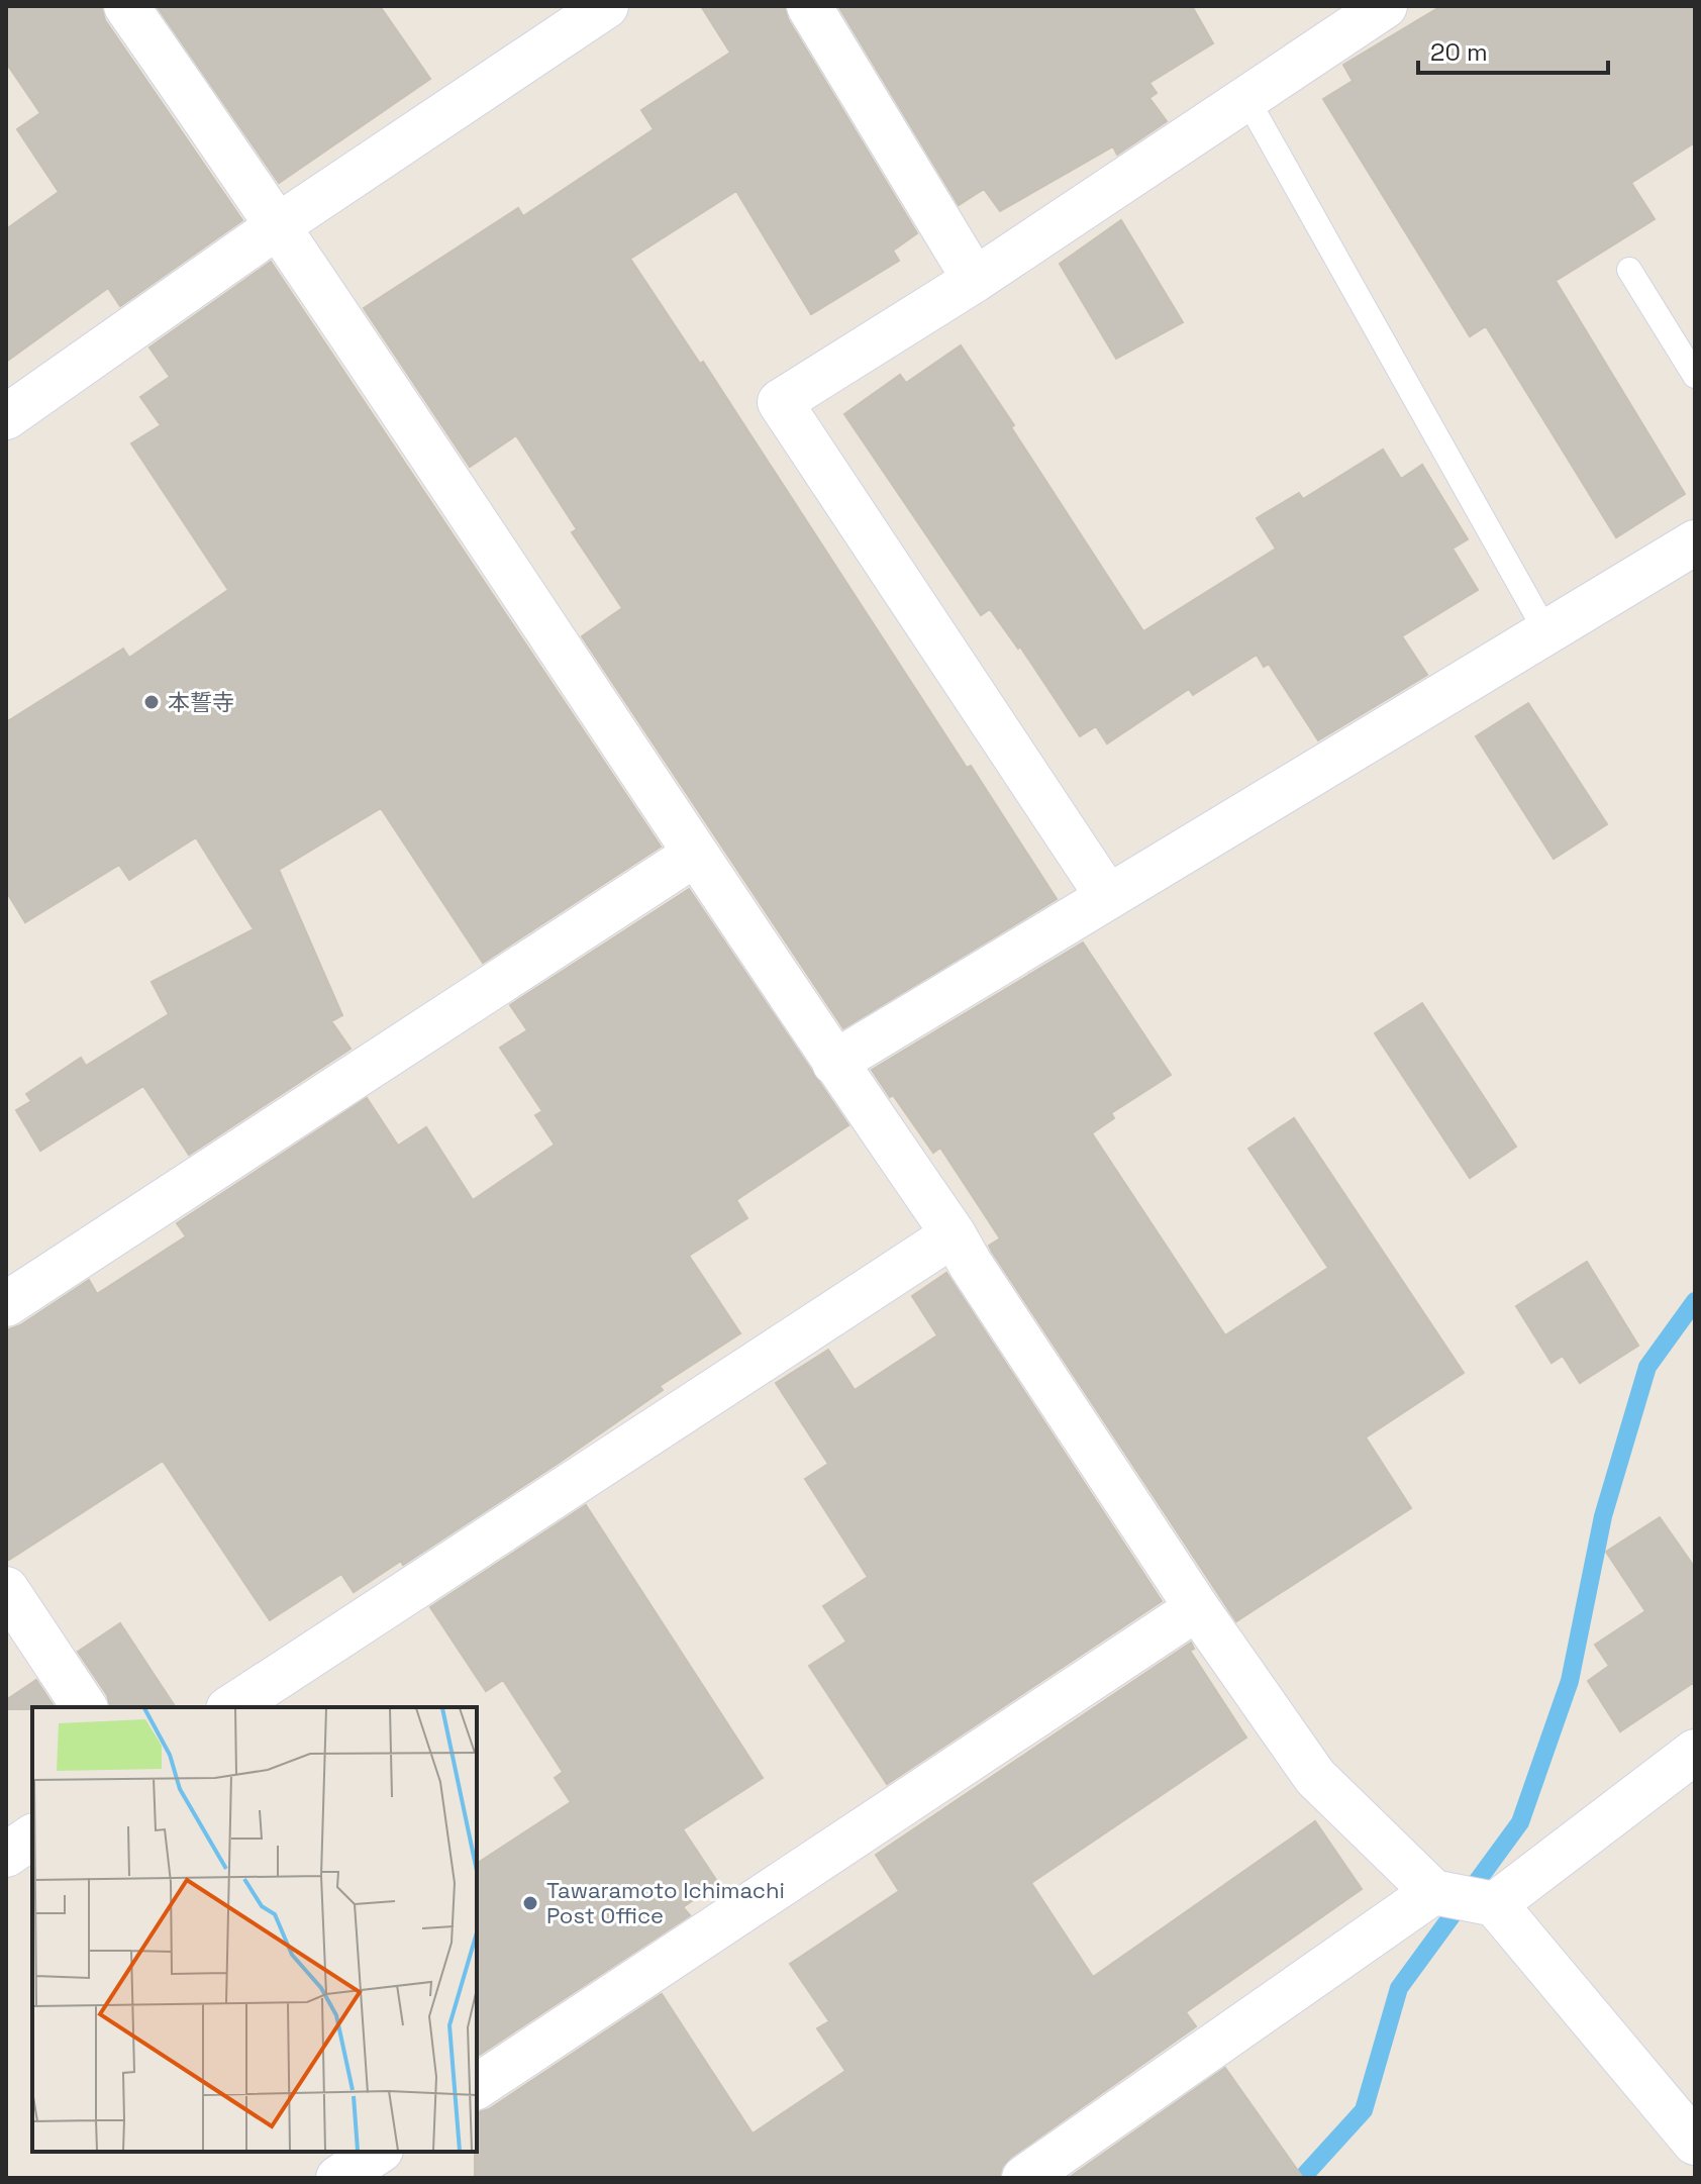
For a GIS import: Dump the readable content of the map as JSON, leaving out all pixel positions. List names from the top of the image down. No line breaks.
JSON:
{"places":["本誓寺","Tawaramoto Ichimachi Post Office"],"scale_bar":"20 m"}
